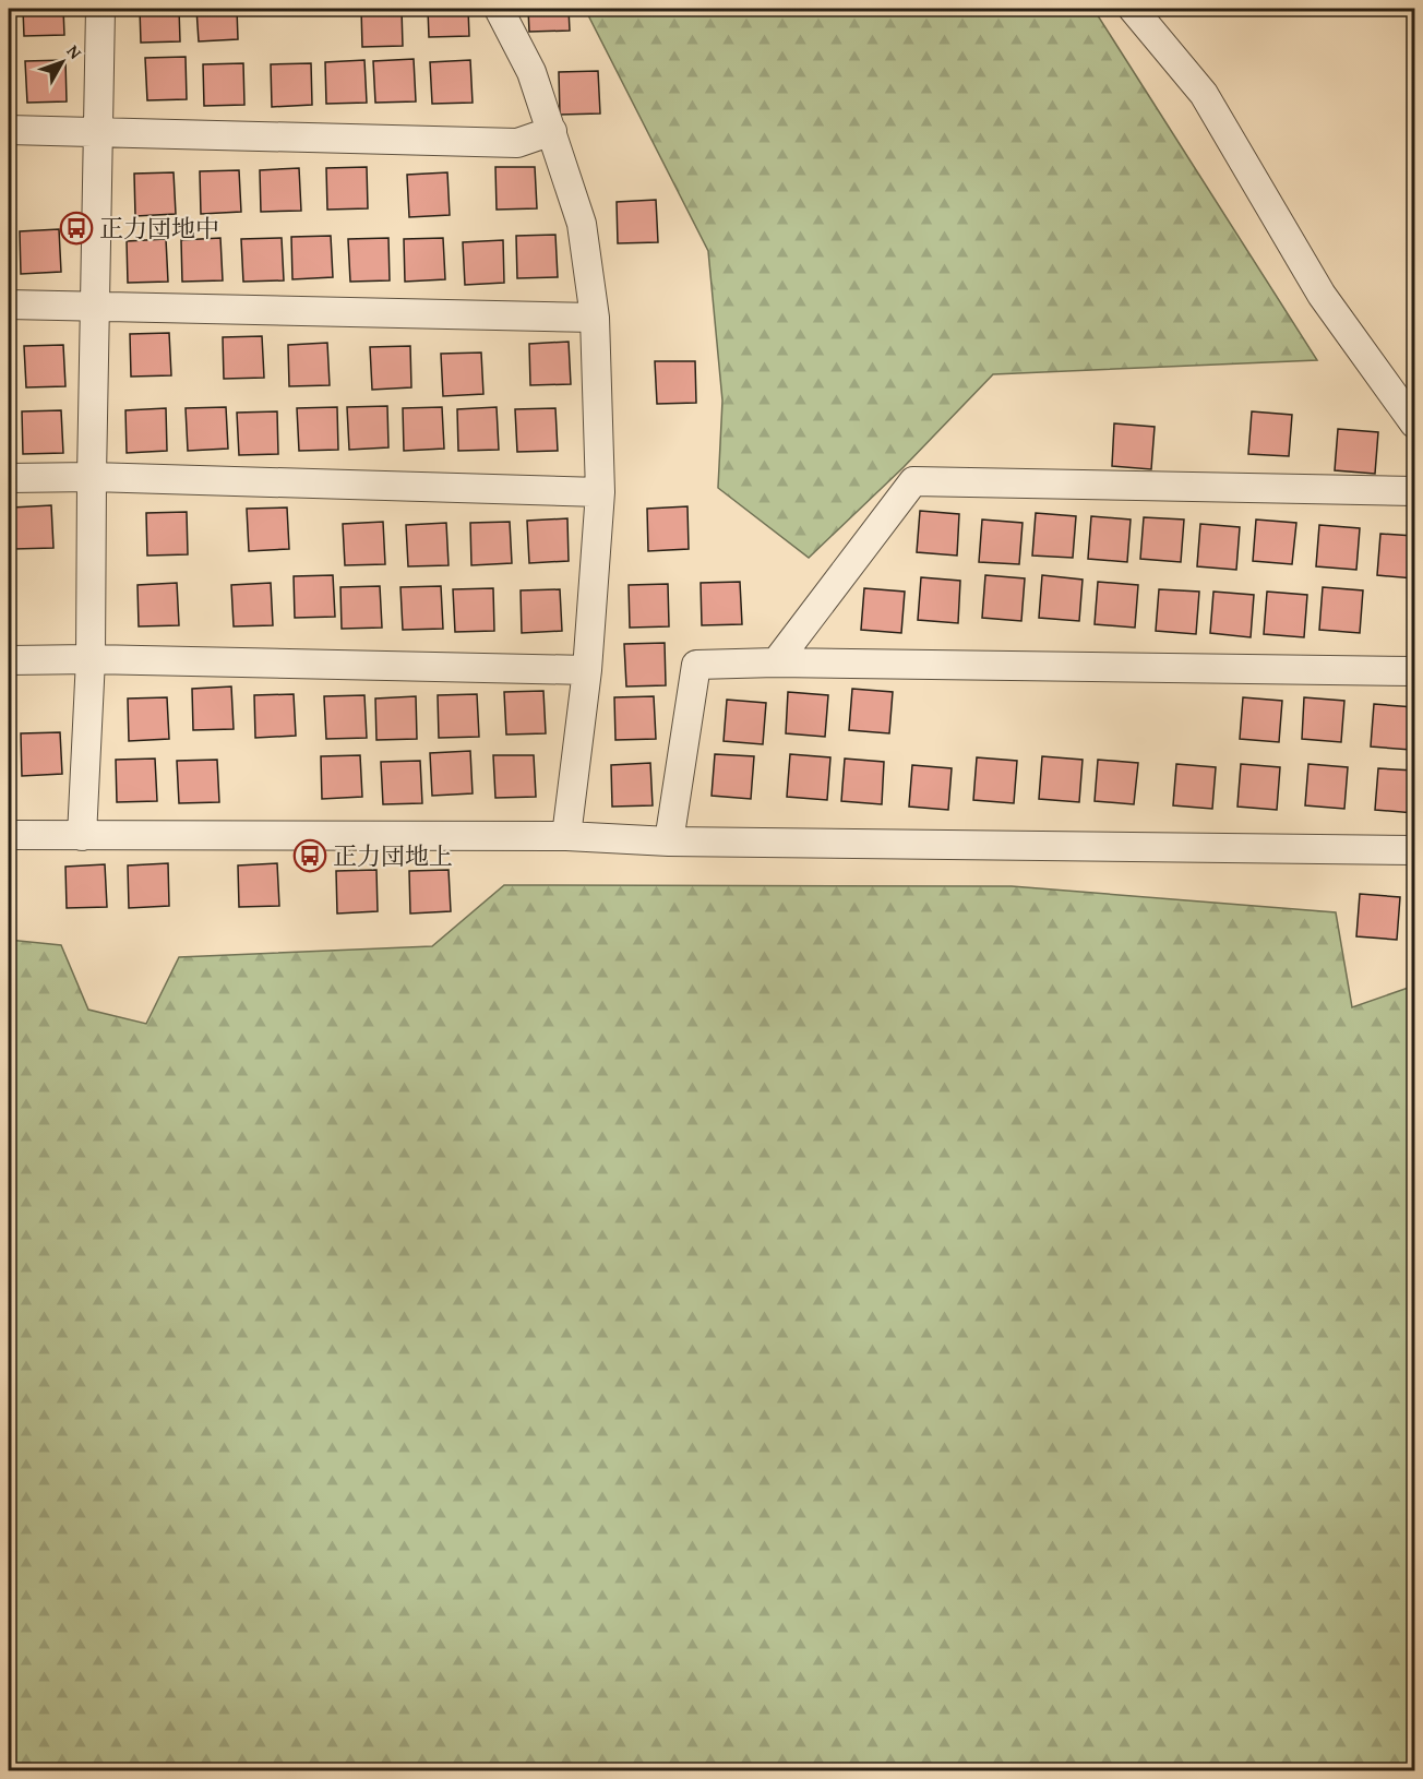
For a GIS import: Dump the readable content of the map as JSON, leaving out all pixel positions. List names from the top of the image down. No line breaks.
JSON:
{"places":{"bus stop":["正力団地中","正力団地上"]},"north":"top right"}
